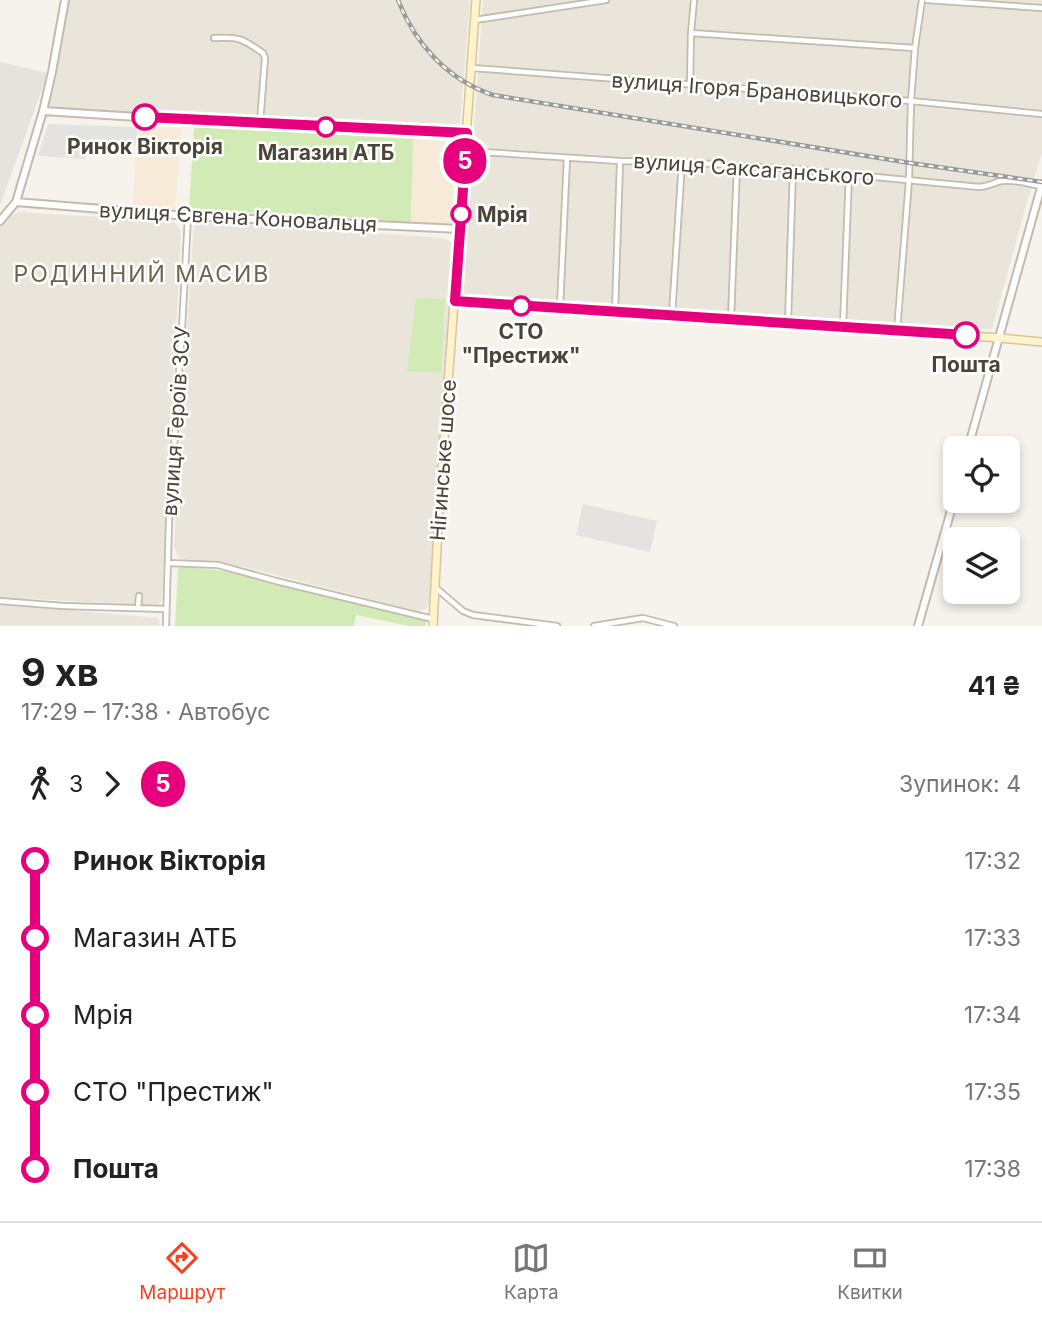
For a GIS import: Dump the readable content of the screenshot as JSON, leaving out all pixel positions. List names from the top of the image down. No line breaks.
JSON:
{"streets":{"main road":["Нігинське шосе"],"street":["вулиця Ігоря Брановицького","вулиця Саксаганського","вулиця Євгена Коновальця","вулиця Героїв ЗСУ"]},"crossings":[["вулиця Ігоря Брановицького","Нігинське шосе"],["вулиця Саксаганського","Нігинське шосе"],["вулиця Євгена Коновальця","вулиця Героїв ЗСУ"],["вулиця Євгена Коновальця","Нігинське шосе"]],"districts":["РОДИННИЙ МАСИВ"],"places":["Ринок Вікторія","Магазин АТБ","Мрія","СТО \"Престиж\"","Пошта"],"lines":["bus line 5"],"page":{"on_map":"5","heading":["9 хв","17:29 – 17:38 · Автобус","41 ₴"],"legs":["3","5","Зупинок: 4"],"list":[{"name":"Ринок Вікторія","value":"17:32"},{"name":"Магазин АТБ","value":"17:33"},{"name":"Мрія","value":"17:34"},{"name":"СТО \"Престиж\"","value":"17:35"},{"name":"Пошта","value":"17:38"}],"tabs":["Маршрут","Карта","Квитки"]}}
